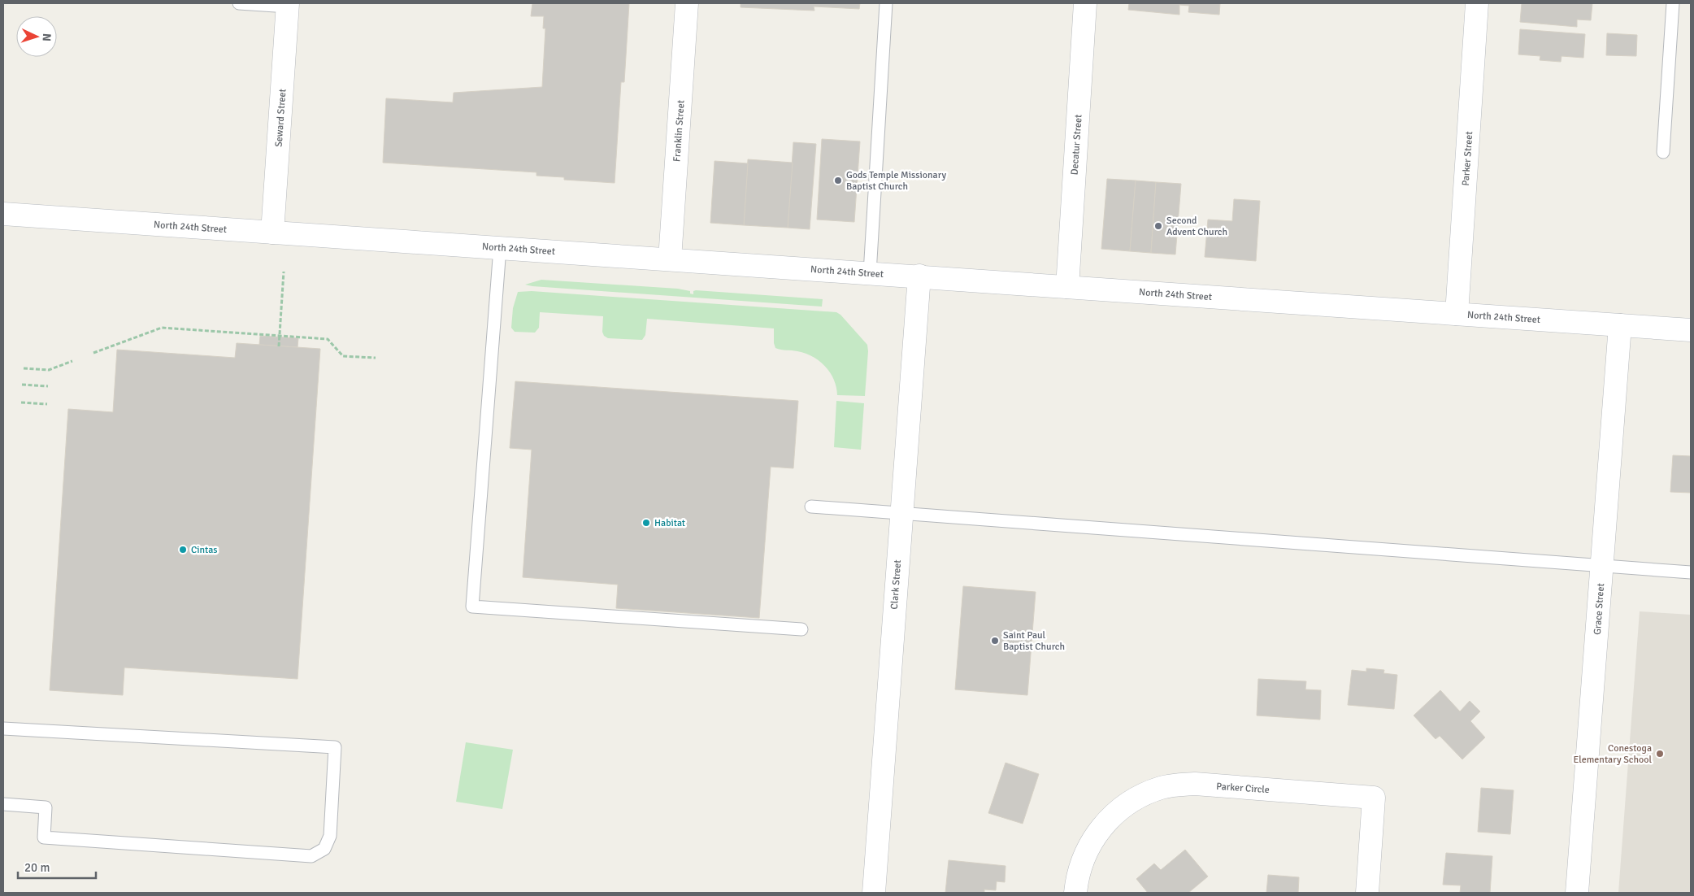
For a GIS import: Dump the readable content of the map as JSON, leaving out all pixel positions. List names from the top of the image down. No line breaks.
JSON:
{"streets":{"street":["Seward Street","Franklin Street","Decatur Street","Parker Street","North 24th Street","Clark Street","Grace Street","Parker Circle"]},"crossings":[["Seward Street","North 24th Street"],["Franklin Street","North 24th Street"],["Decatur Street","North 24th Street"],["Parker Street","North 24th Street"],["North 24th Street","Clark Street"],["North 24th Street","Grace Street"]],"places":["Gods Temple Missionary Baptist Church","Second Advent Church","Habitat","Cintas","Saint Paul Baptist Church","Conestoga Elementary School"],"scale_bar":"20 m","north":"right"}
